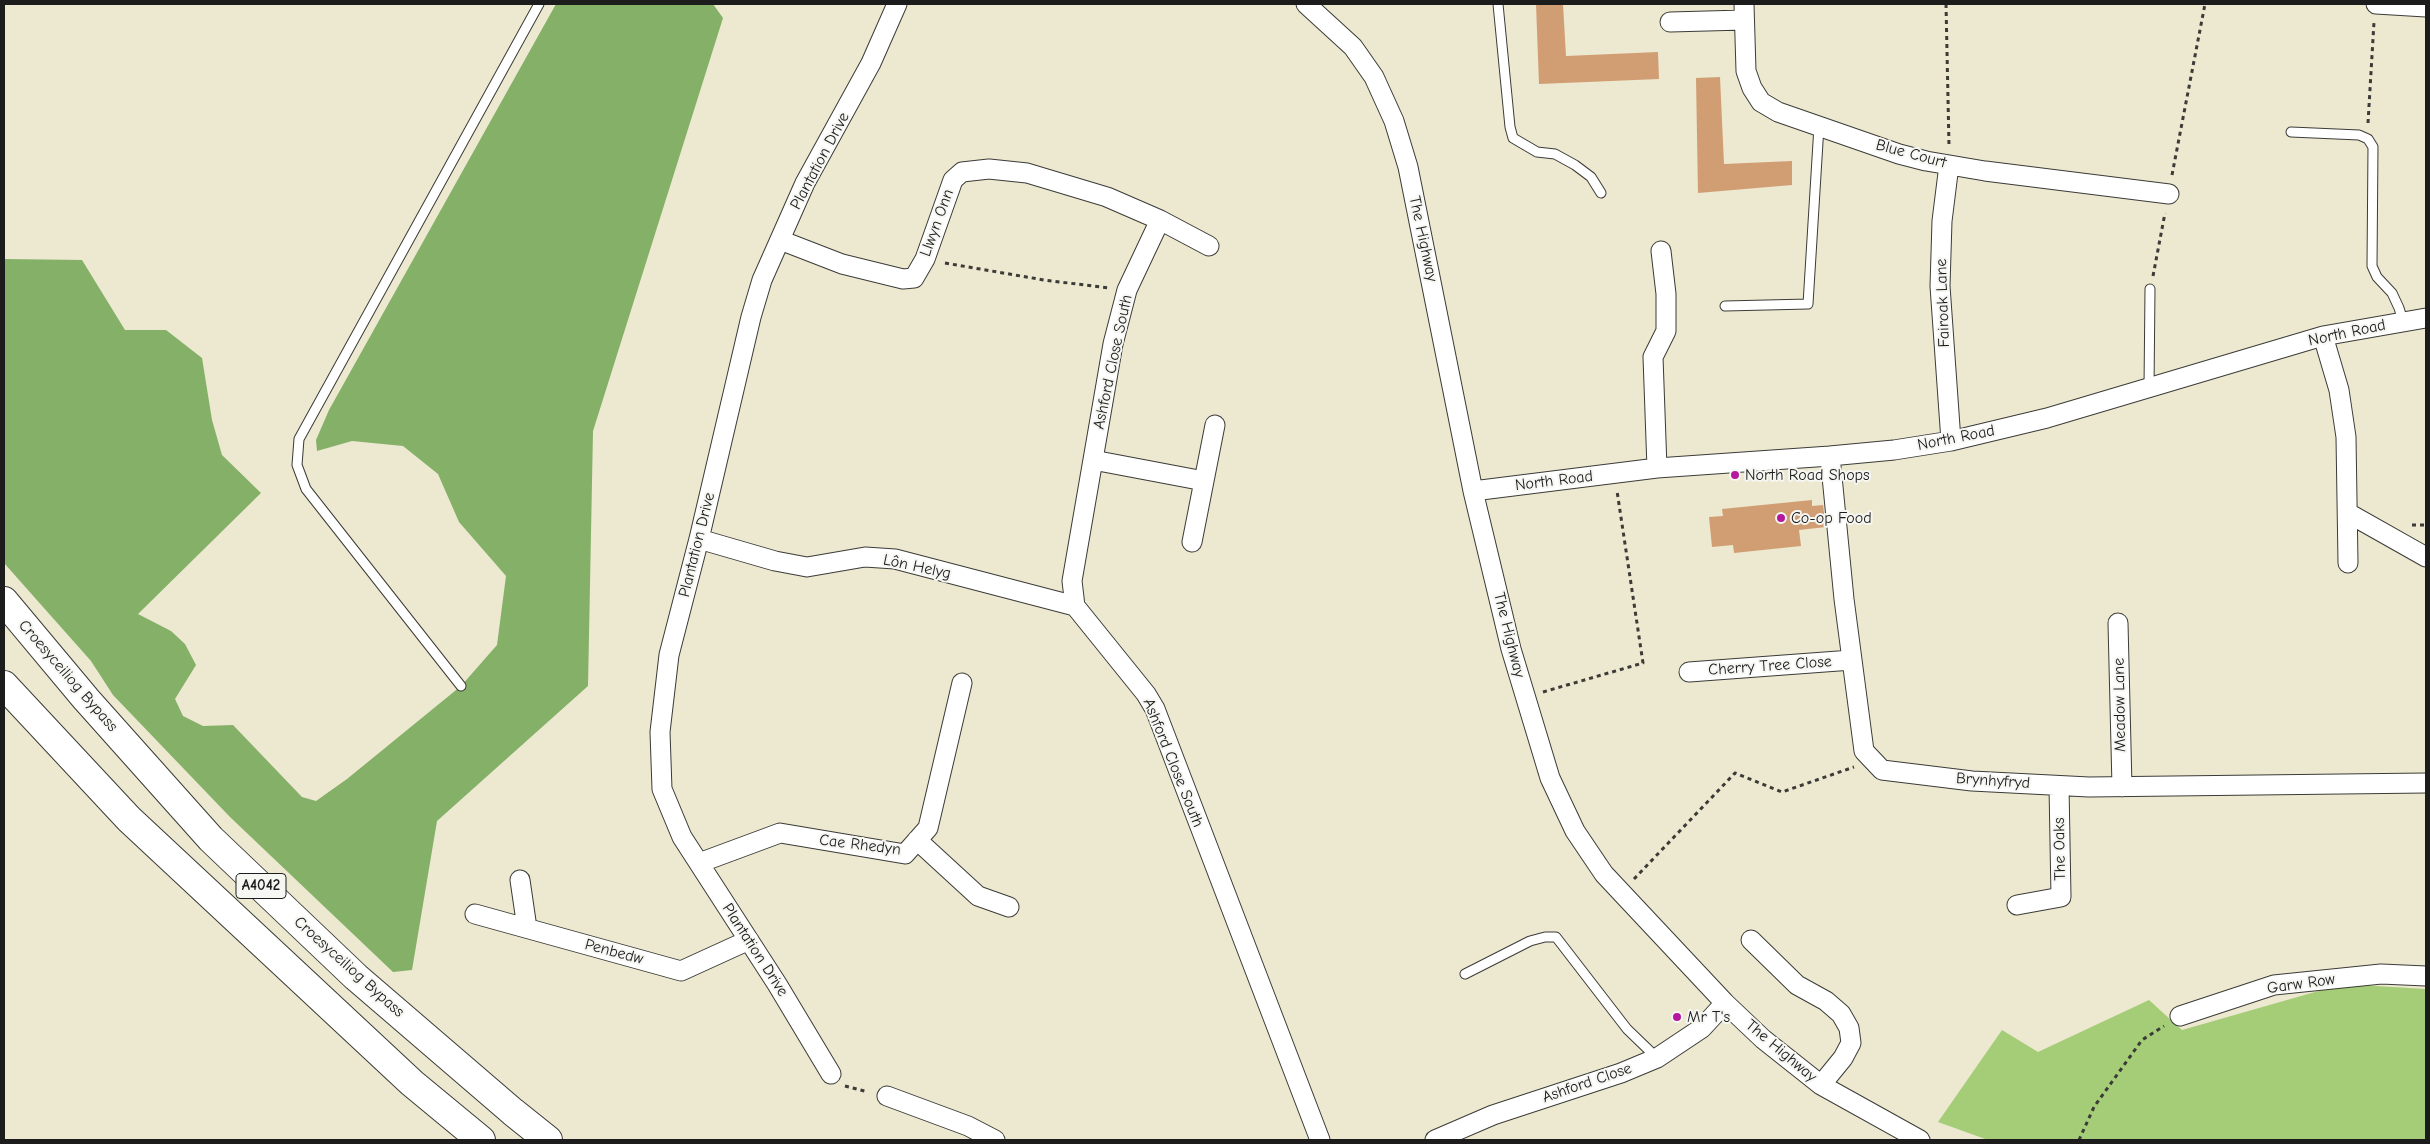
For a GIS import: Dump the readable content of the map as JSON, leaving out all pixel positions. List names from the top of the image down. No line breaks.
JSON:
{"streets":{"highway":["Croesyceiliog Bypass","A4042"],"street":["Blue Court","Plantation Drive","Llwyn Onn","The Highway","Fairoak Lane","North Road","Ashford Close South","Lôn Helyg","Cherry Tree Close","Meadow Lane","Brynhyfryd","Cae Rhedyn","The Oaks","Penbedw","Garw Row","Ashford Close"]},"crossings":[["Blue Court","Fairoak Lane"],["Plantation Drive","Llwyn Onn"],["Plantation Drive","Lôn Helyg"],["Plantation Drive","Cae Rhedyn"],["Plantation Drive","Penbedw"],["Llwyn Onn","Ashford Close South"],["The Highway","North Road"],["The Highway","Ashford Close"],["Fairoak Lane","North Road"],["Ashford Close South","Lôn Helyg"],["Meadow Lane","Brynhyfryd"],["Brynhyfryd","The Oaks"]],"places":["North Road Shops","Co-op Food","Mr T's"]}
